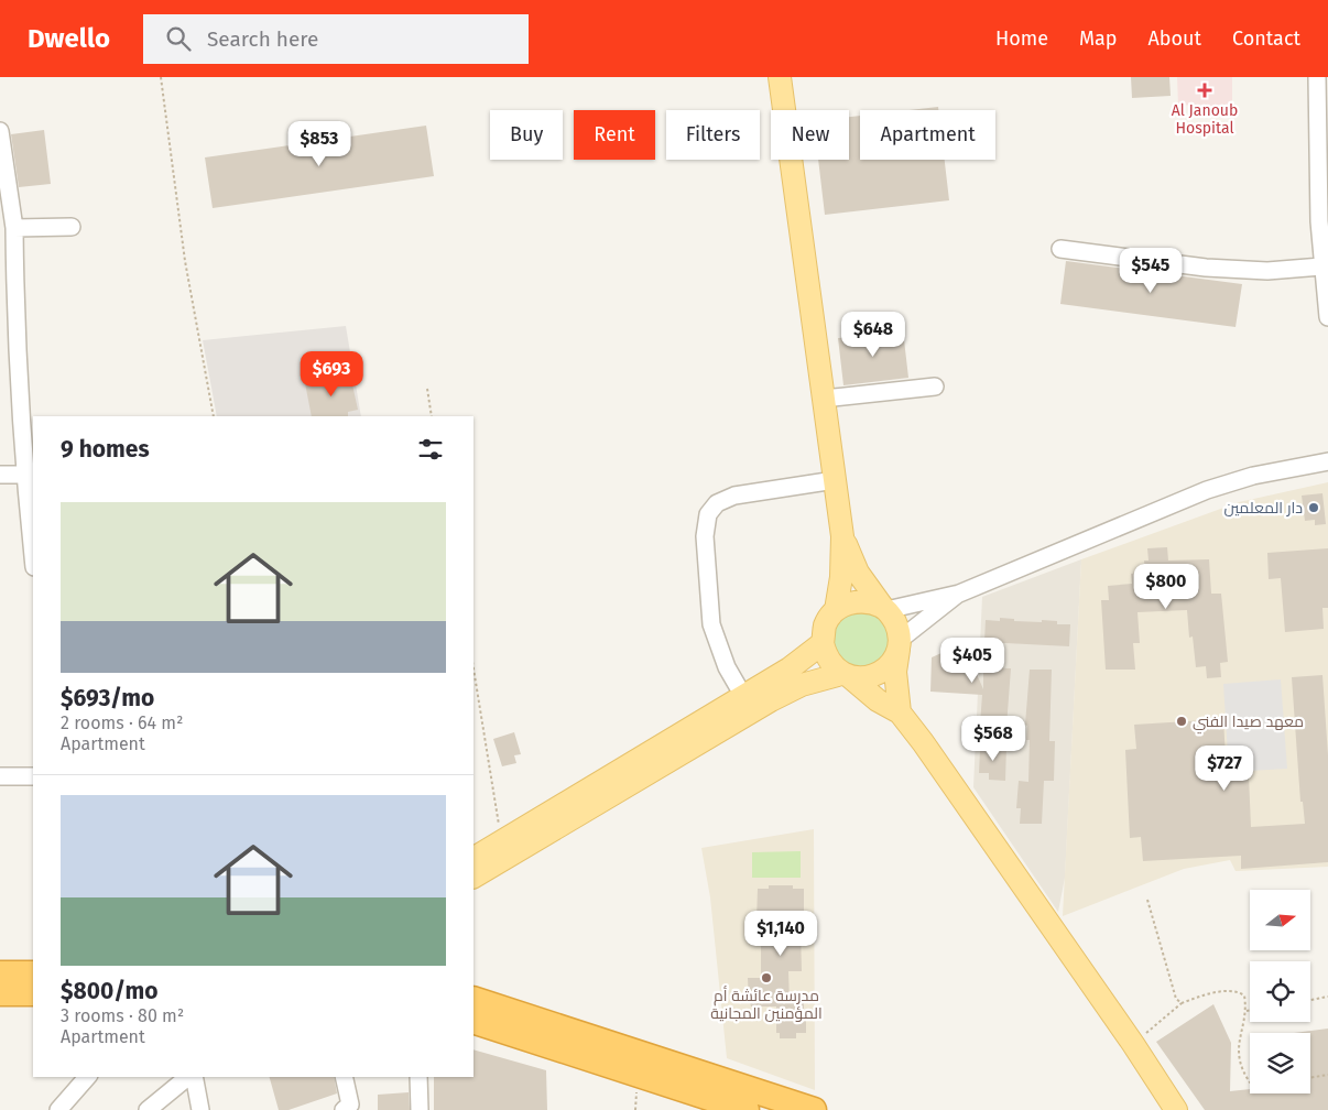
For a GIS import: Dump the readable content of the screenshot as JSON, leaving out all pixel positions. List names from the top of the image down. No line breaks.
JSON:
{"places":{"health":["Al Janoub Hospital"],"other":["دار المعلمين","معهد صيدا الفني","مدرسة عائشة أم المؤمنين المجانية"]},"north":"right","page":{"header":"Dwello","search":"Search here","nav":["Home","Map","About","Contact"],"chip":["Buy","Rent","Filters","New","Apartment"],"price":["$853","$545","$648","$693","$800","$405","$568","$727","$1,140"],"heading":"9 homes","list":[{"name":"$693/mo","note":"2 rooms · 64 m² · Apartment"},{"name":"$800/mo","note":"3 rooms · 80 m² · Apartment"}]}}
